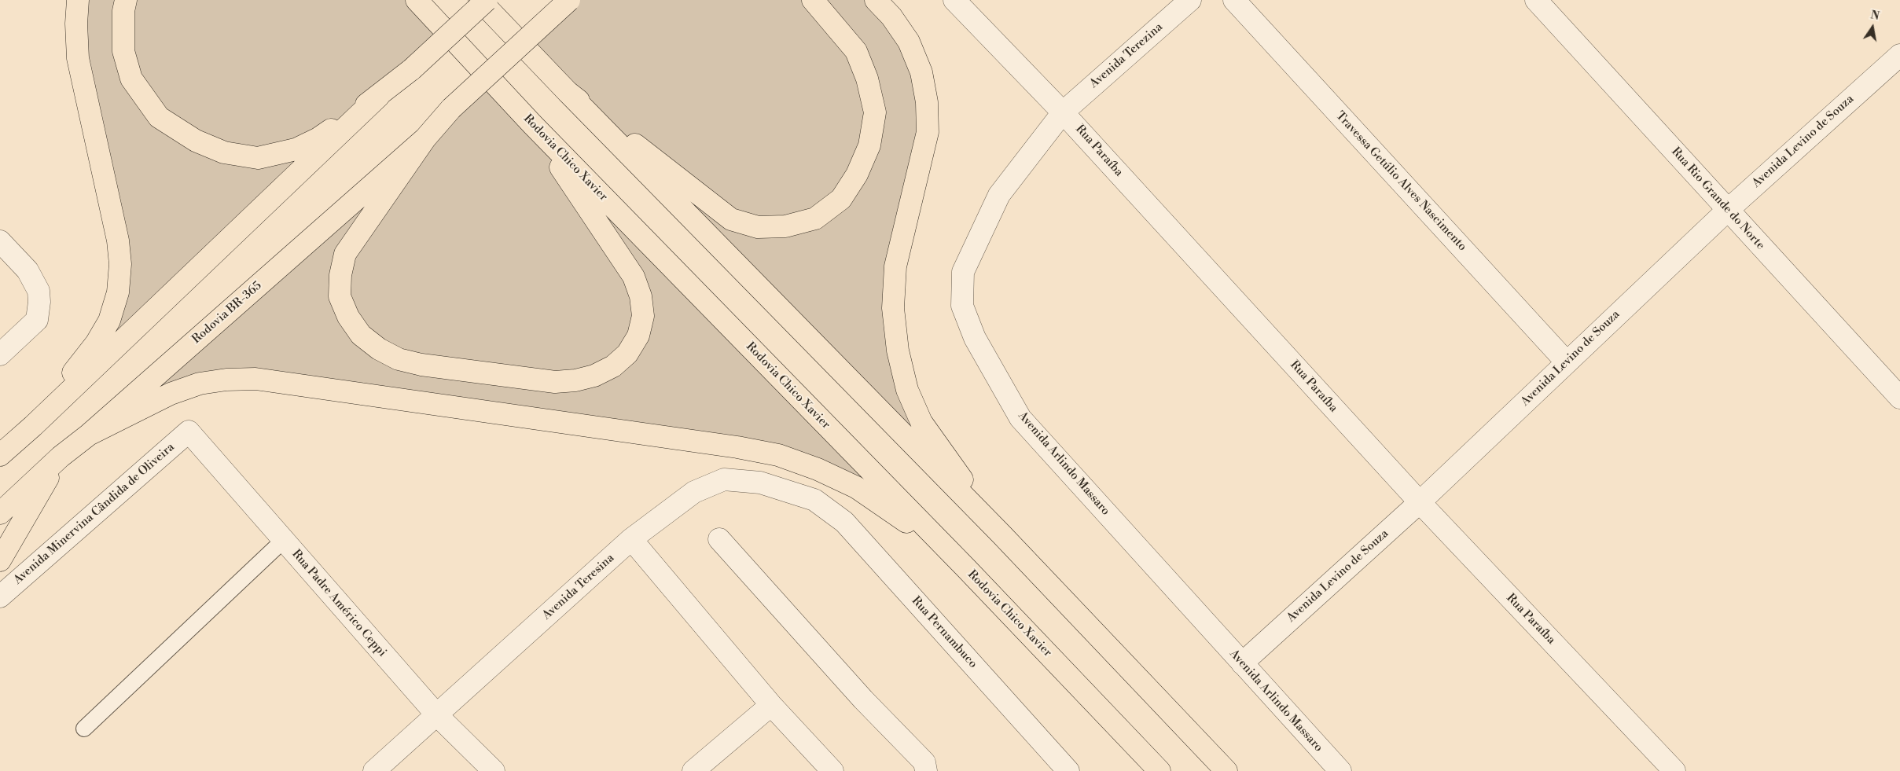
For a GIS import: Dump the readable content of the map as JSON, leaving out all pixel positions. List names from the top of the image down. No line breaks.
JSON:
{"streets":{"highway":["Rodovia Chico Xavier","Rodovia BR-365"],"street":["Avenida Terezina","Avenida Levino de Souza","Rua Paraíba","Travessa Getúlio Alves Nascimento","Rua Rio Grande do Norte","Avenida Arlindo Massaro","Avenida Minervina Cândida de Oliveira","Avenida Teresina","Rua Padre Américo Ceppi","Rua Pernambuco"]},"crossings":[["Avenida Terezina","Rua Paraíba"],["Avenida Terezina","Avenida Arlindo Massaro"],["Avenida Levino de Souza","Rua Paraíba"],["Avenida Levino de Souza","Travessa Getúlio Alves Nascimento"],["Avenida Levino de Souza","Rua Rio Grande do Norte"],["Avenida Levino de Souza","Avenida Arlindo Massaro"],["Rua Paraíba","Avenida Arlindo Massaro"],["Avenida Minervina Cândida de Oliveira","Rua Padre Américo Ceppi"],["Avenida Teresina","Rua Padre Américo Ceppi"],["Avenida Teresina","Rua Pernambuco"]],"north":"top"}
